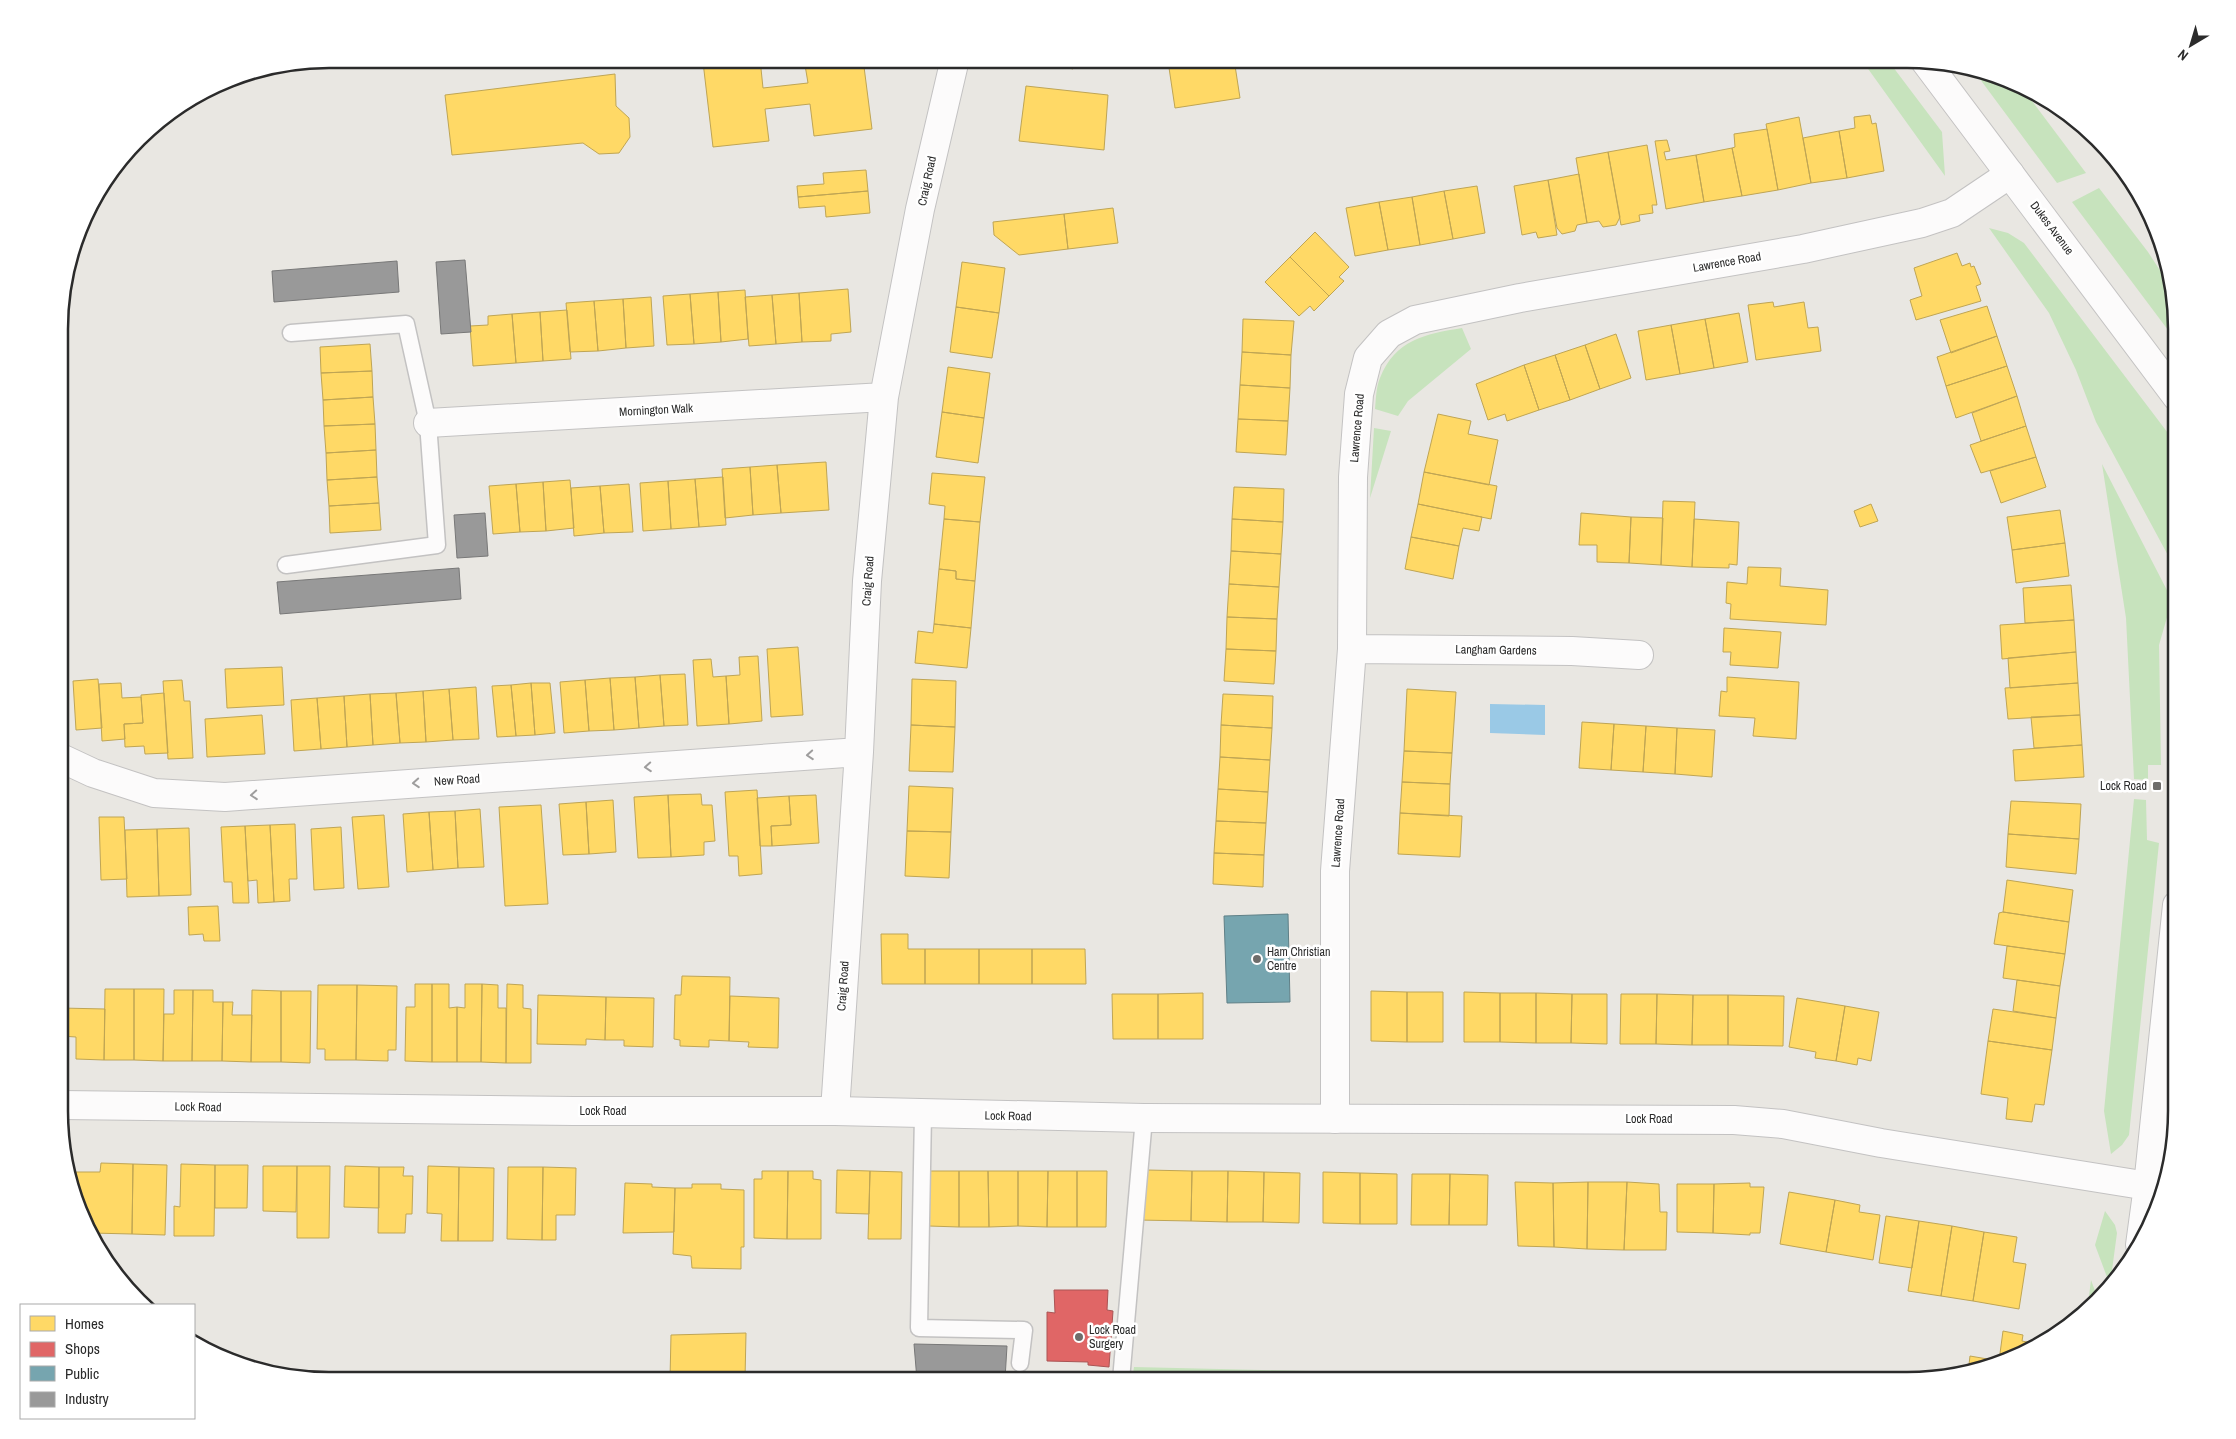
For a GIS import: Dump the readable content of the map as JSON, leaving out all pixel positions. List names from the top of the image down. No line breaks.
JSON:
{"streets":{"street":["Craig Road","Dukes Avenue","Lawrence Road","Mornington Walk","Langham Gardens","New Road","Lock Road"]},"crossings":[["Craig Road","Mornington Walk"],["Craig Road","New Road"],["Craig Road","Lock Road"],["Dukes Avenue","Lawrence Road"],["Lawrence Road","Langham Gardens"],["Lawrence Road","Lock Road"]],"one_way":["New Road"],"places":{"transit":["Lock Road"],"other":["Ham Christian Centre","Lock Road Surgery"]},"legend":["Homes","Shops","Public","Industry"],"north":"bottom left"}
